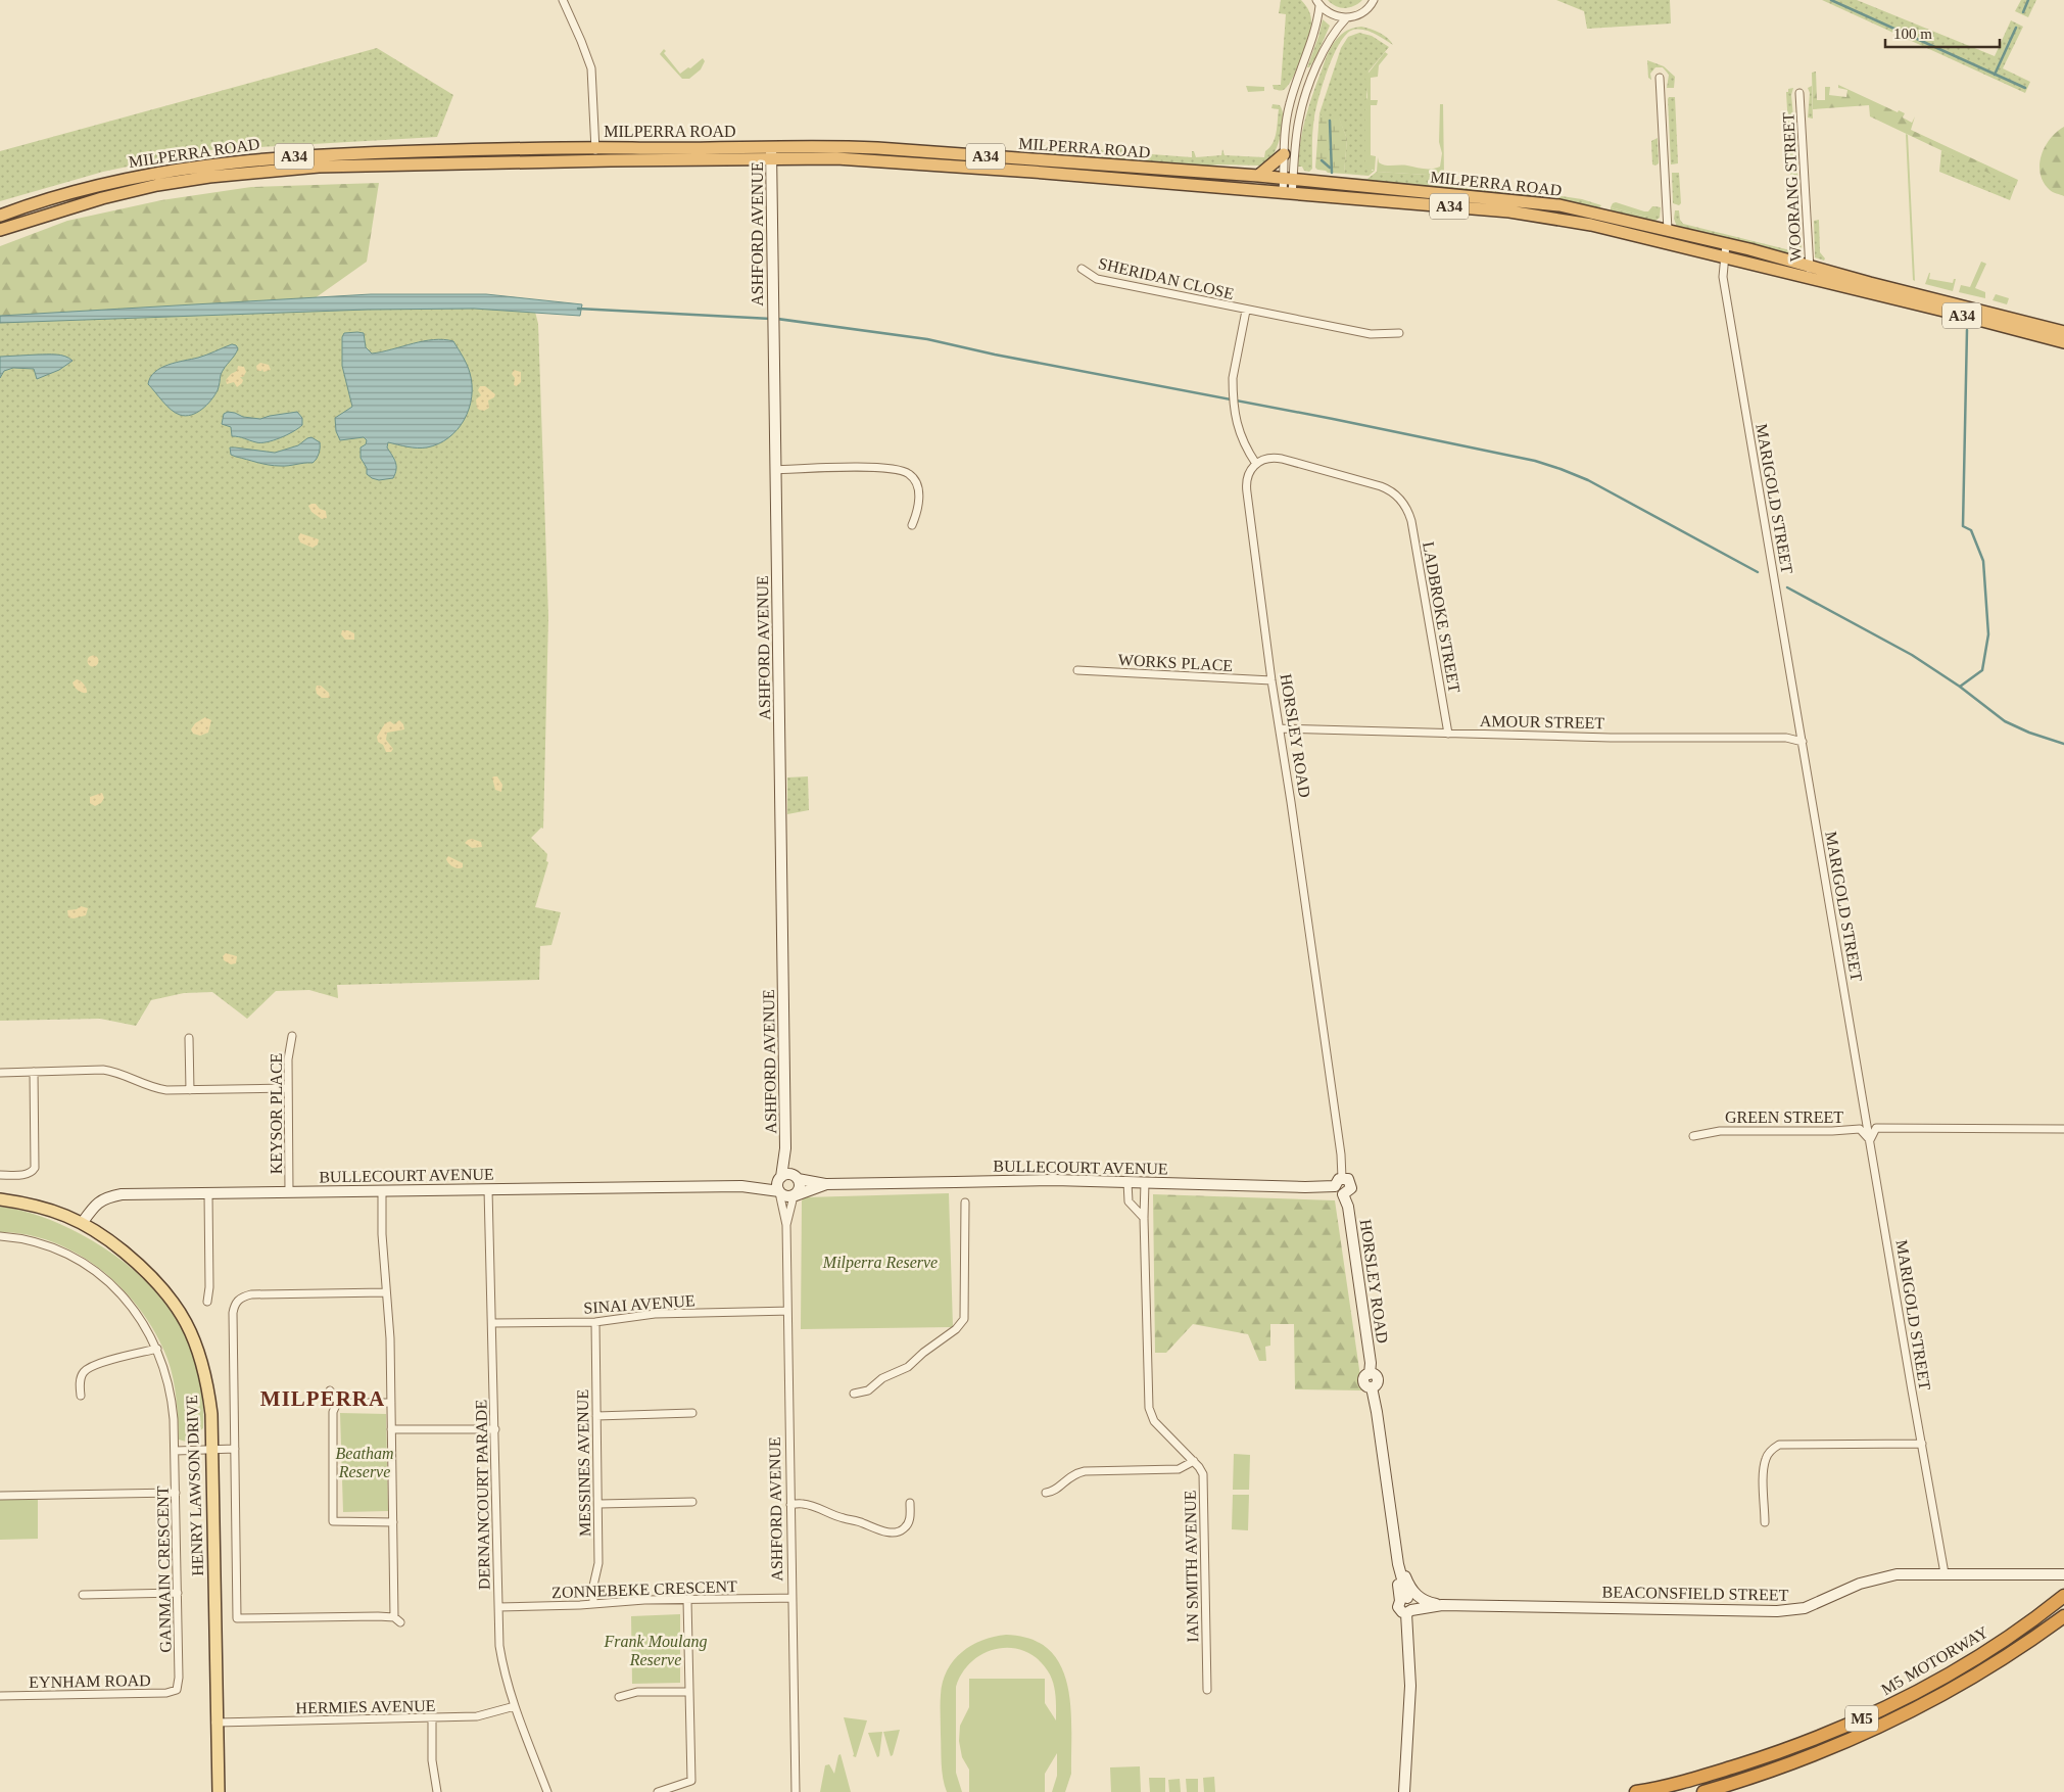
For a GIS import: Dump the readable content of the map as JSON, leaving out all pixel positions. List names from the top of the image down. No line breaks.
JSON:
{"streets":{"highway":["MILPERRA ROAD","A34","M5 MOTORWAY","M5"],"main road":["ASHFORD AVENUE","HORSLEY ROAD","BULLECOURT AVENUE","HENRY LAWSON DRIVE","BEACONSFIELD STREET"],"street":["WOORANG STREET","SHERIDAN CLOSE","MARIGOLD STREET","LADBROKE STREET","WORKS PLACE","AMOUR STREET","KEYSOR PLACE","GREEN STREET","SINAI AVENUE","MESSINES AVENUE","DERNANCOURT PARADE","IAN SMITH AVENUE","GANMAIN CRESCENT","ZONNEBEKE CRESCENT","EYNHAM ROAD","HERMIES AVENUE"]},"crossings":[["MILPERRA ROAD","WOORANG STREET"],["MILPERRA ROAD","ASHFORD AVENUE"],["MILPERRA ROAD","MARIGOLD STREET"],["ASHFORD AVENUE","BULLECOURT AVENUE"],["ASHFORD AVENUE","SINAI AVENUE"],["ASHFORD AVENUE","ZONNEBEKE CRESCENT"],["SHERIDAN CLOSE","LADBROKE STREET"],["SHERIDAN CLOSE","HORSLEY ROAD"],["MARIGOLD STREET","AMOUR STREET"],["MARIGOLD STREET","GREEN STREET"],["MARIGOLD STREET","BEACONSFIELD STREET"],["LADBROKE STREET","AMOUR STREET"],["LADBROKE STREET","HORSLEY ROAD"],["WORKS PLACE","HORSLEY ROAD"],["AMOUR STREET","HORSLEY ROAD"],["HORSLEY ROAD","BULLECOURT AVENUE"],["KEYSOR PLACE","BULLECOURT AVENUE"],["BULLECOURT AVENUE","HENRY LAWSON DRIVE"],["BULLECOURT AVENUE","DERNANCOURT PARADE"],["BULLECOURT AVENUE","IAN SMITH AVENUE"],["SINAI AVENUE","MESSINES AVENUE"],["SINAI AVENUE","DERNANCOURT PARADE"],["MESSINES AVENUE","ZONNEBEKE CRESCENT"],["HENRY LAWSON DRIVE","HERMIES AVENUE"],["DERNANCOURT PARADE","ZONNEBEKE CRESCENT"],["DERNANCOURT PARADE","HERMIES AVENUE"],["GANMAIN CRESCENT","EYNHAM ROAD"]],"districts":["MILPERRA"],"parks":["Milperra Reserve","Beatham Reserve","Frank Moulang Reserve"],"scale_bar":"100 m"}
